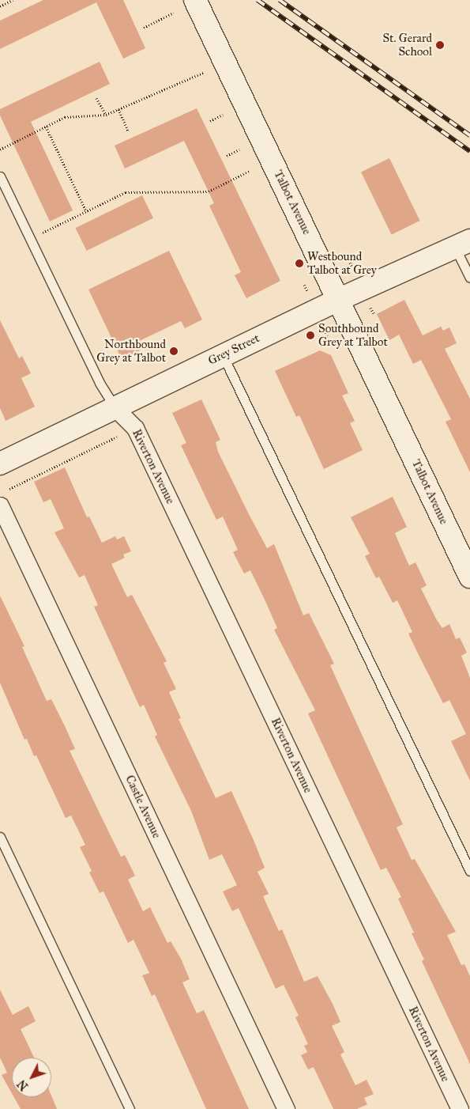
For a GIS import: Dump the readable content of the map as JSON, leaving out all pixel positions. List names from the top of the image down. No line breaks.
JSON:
{"streets":{"street":["Talbot Avenue","Grey Street","Riverton Avenue","Castle Avenue"]},"crossings":[["Talbot Avenue","Grey Street"],["Grey Street","Riverton Avenue"]],"places":["St. Gerard School","Westbound Talbot at Grey","Southbound Grey at Talbot","Northbound Grey at Talbot"],"north":"bottom left"}
